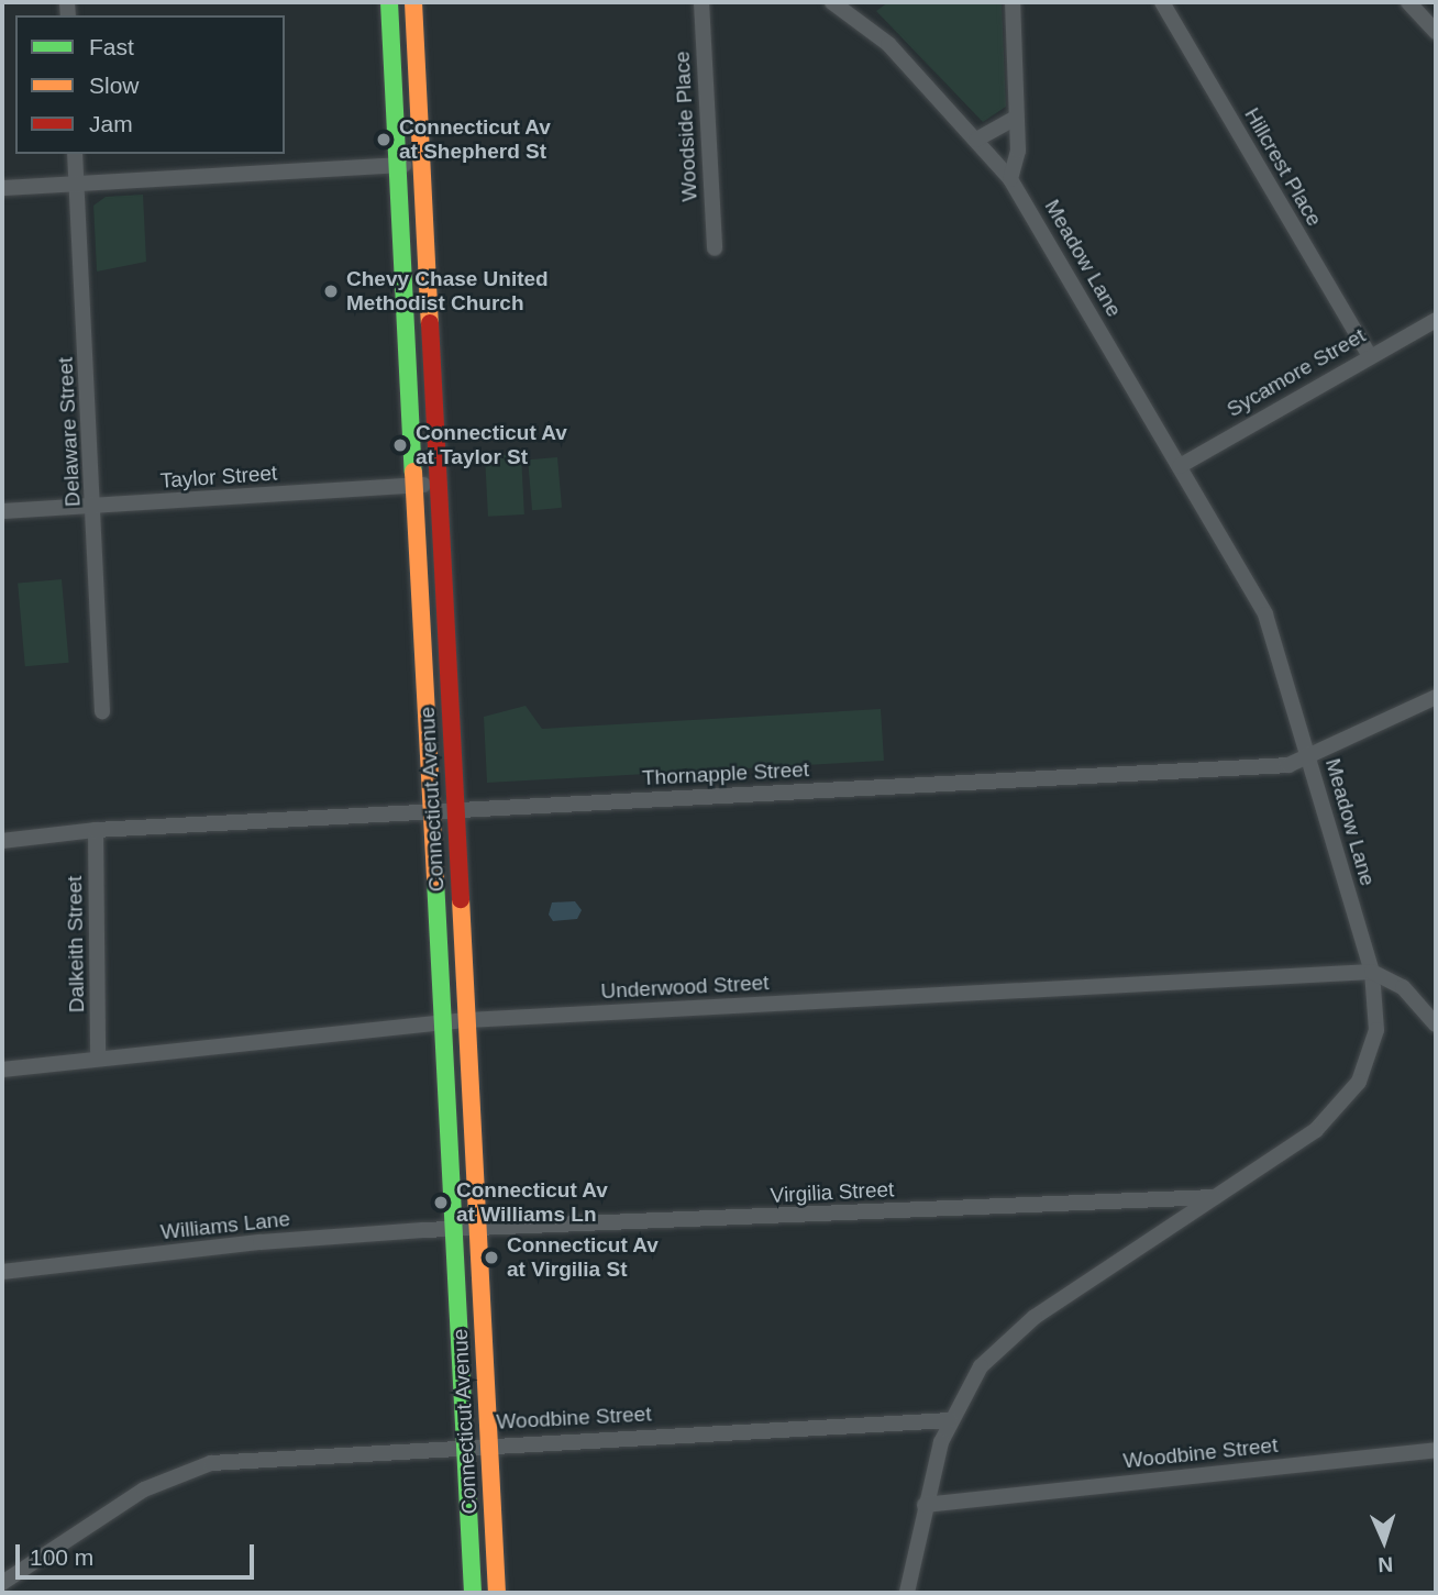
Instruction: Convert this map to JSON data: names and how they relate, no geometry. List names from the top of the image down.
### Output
{
  "streets": {
    "main road": ["Connecticut Avenue"],
    "street": [
      "Woodside Place",
      "Hillcrest Place",
      "Meadow Lane",
      "Sycamore Street",
      "Delaware Street",
      "Taylor Street",
      "Thornapple Street",
      "Dalkeith Street",
      "Underwood Street",
      "Virgilia Street",
      "Williams Lane",
      "Woodbine Street"
    ]
  },
  "crossings": [
    ["Hillcrest Place", "Sycamore Street"],
    ["Meadow Lane", "Sycamore Street"],
    ["Meadow Lane", "Thornapple Street"],
    ["Meadow Lane", "Underwood Street"],
    ["Meadow Lane", "Virgilia Street"],
    ["Meadow Lane", "Woodbine Street"],
    ["Delaware Street", "Taylor Street"],
    ["Taylor Street", "Connecticut Avenue"],
    ["Thornapple Street", "Connecticut Avenue"],
    ["Thornapple Street", "Dalkeith Street"],
    ["Connecticut Avenue", "Underwood Street"],
    ["Connecticut Avenue", "Virgilia Street"],
    ["Connecticut Avenue", "Williams Lane"],
    ["Connecticut Avenue", "Woodbine Street"],
    ["Dalkeith Street", "Underwood Street"],
    ["Virgilia Street", "Williams Lane"]
  ],
  "places": [
    "Connecticut Av at Shepherd St",
    "Chevy Chase United Methodist Church",
    "Connecticut Av at Taylor St",
    "Connecticut Av at Williams Ln",
    "Connecticut Av at Virgilia St"
  ],
  "legend": ["Fast", "Slow", "Jam"],
  "scale_bar": "100 m",
  "north": "bottom"
}
